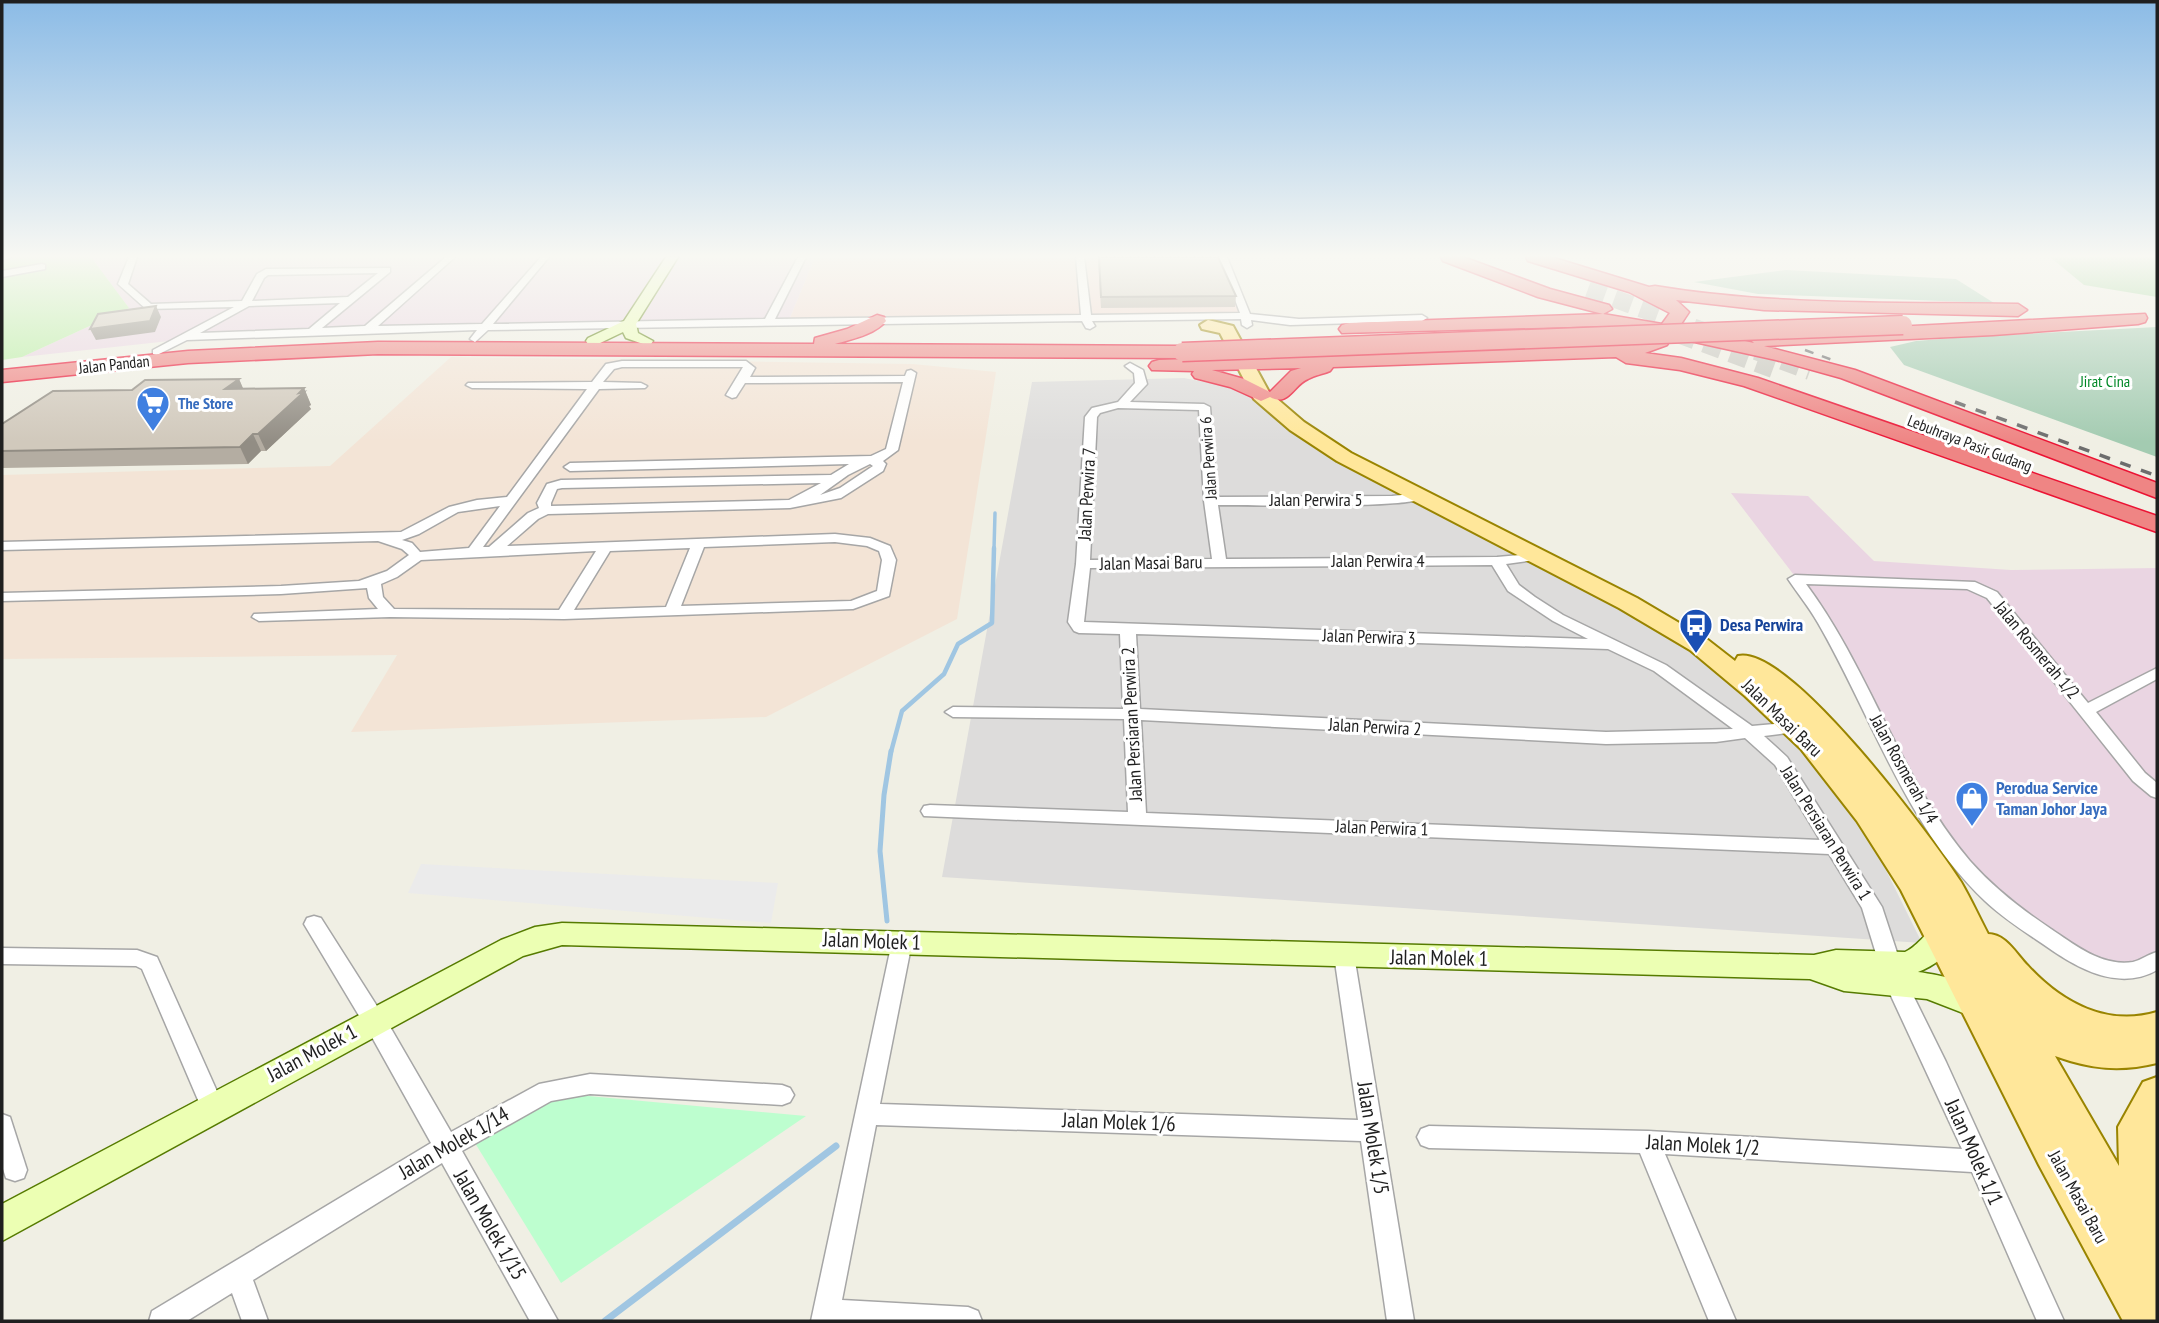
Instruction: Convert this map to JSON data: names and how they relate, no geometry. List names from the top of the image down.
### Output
{
  "streets": {
    "highway": ["Jalan Pandan", "Lebuhraya Pasir Gudang"],
    "main road": ["Jalan Masai Baru"],
    "street": [
      "Jalan Perwira 6",
      "Jalan Perwira 7",
      "Jalan Perwira 5",
      "Jalan Perwira 4",
      "Jalan Perwira 3",
      "Jalan Rosmerah 1/2",
      "Jalan Persiaran Perwira 2",
      "Jalan Perwira 2",
      "Jalan Rosmerah 1/4",
      "Jalan Perwira 1",
      "Jalan Persiaran Perwira 1",
      "Jalan Molek 1",
      "Jalan Molek 1/6",
      "Jalan Molek 1/5",
      "Jalan Molek 1/14",
      "Jalan Molek 1/2",
      "Jalan Molek 1/1",
      "Jalan Molek 1/15"
    ]
  },
  "crossings": [
    ["Jalan Perwira 6", "Jalan Perwira 7"],
    ["Jalan Perwira 6", "Jalan Perwira 5"],
    ["Jalan Perwira 6", "Jalan Perwira 4"],
    ["Jalan Perwira 6", "Jalan Masai Baru"],
    ["Jalan Perwira 7", "Jalan Masai Baru"],
    ["Jalan Perwira 7", "Jalan Perwira 3"],
    ["Jalan Perwira 7", "Jalan Persiaran Perwira 2"],
    ["Jalan Perwira 5", "Jalan Masai Baru"],
    ["Jalan Perwira 4", "Jalan Masai Baru"],
    ["Jalan Perwira 4", "Jalan Persiaran Perwira 1"],
    ["Jalan Masai Baru", "Jalan Perwira 2"],
    ["Jalan Masai Baru", "Jalan Molek 1"],
    ["Jalan Perwira 3", "Jalan Persiaran Perwira 2"],
    ["Jalan Perwira 3", "Jalan Persiaran Perwira 1"],
    ["Jalan Rosmerah 1/2", "Jalan Rosmerah 1/4"],
    ["Jalan Persiaran Perwira 2", "Jalan Perwira 2"],
    ["Jalan Persiaran Perwira 2", "Jalan Perwira 1"],
    ["Jalan Perwira 2", "Jalan Persiaran Perwira 1"],
    ["Jalan Perwira 1", "Jalan Persiaran Perwira 1"],
    ["Jalan Persiaran Perwira 1", "Jalan Molek 1"],
    ["Jalan Persiaran Perwira 1", "Jalan Molek 1/1"],
    ["Jalan Molek 1", "Jalan Molek 1/5"],
    ["Jalan Molek 1", "Jalan Molek 1/1"],
    ["Jalan Molek 1", "Jalan Molek 1/15"],
    ["Jalan Molek 1/6", "Jalan Molek 1/5"],
    ["Jalan Molek 1/14", "Jalan Molek 1/15"],
    ["Jalan Molek 1/2", "Jalan Molek 1/1"]
  ],
  "parks": ["Jirat Cina"],
  "places": {
    "supermarket": ["The Store"],
    "bus stop": ["Desa Perwira"],
    "shop": ["Perodua Service Taman Johor Jaya"]
  }
}
